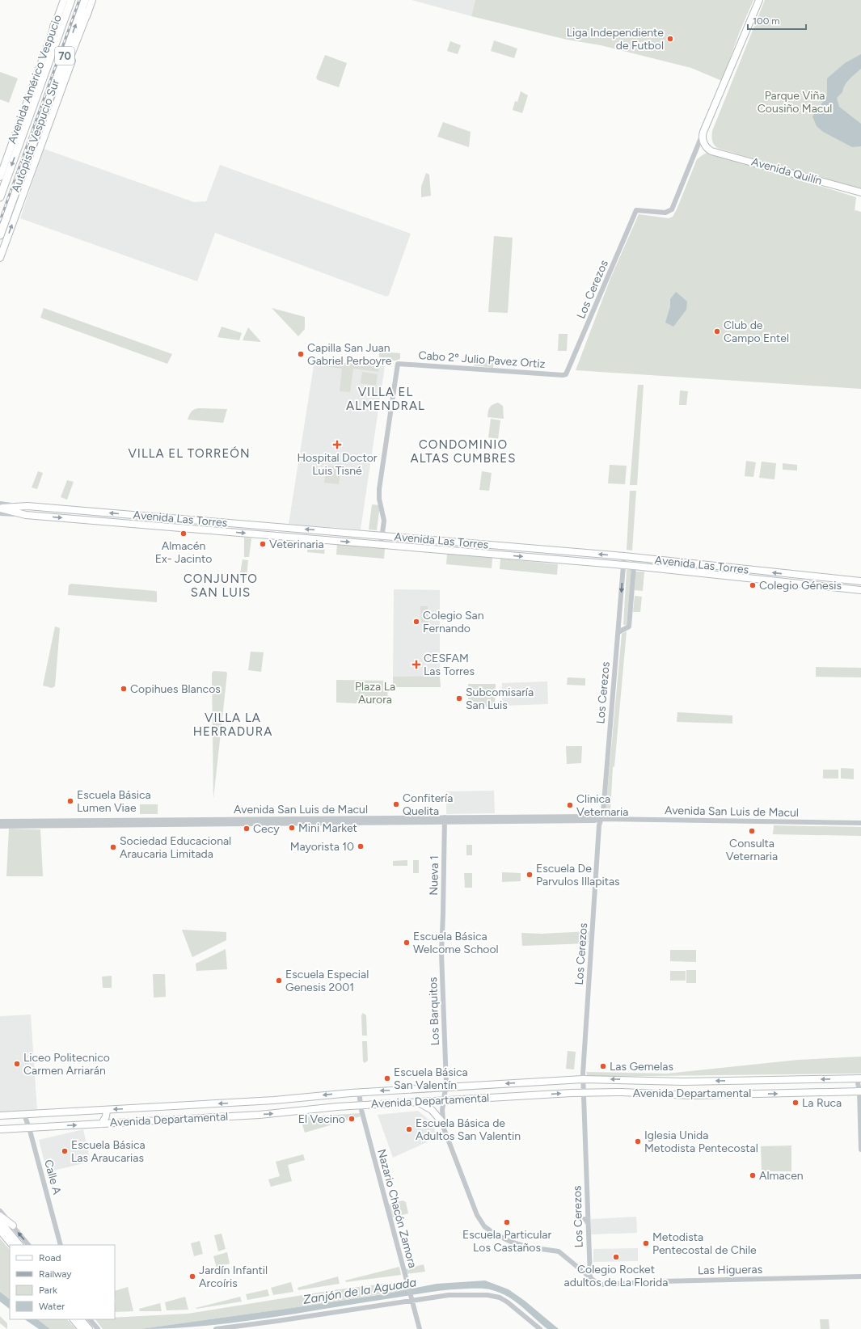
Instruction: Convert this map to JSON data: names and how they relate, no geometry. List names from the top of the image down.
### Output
{
  "streets": {
    "highway": ["70", "Autopista Vespucio Sur"],
    "main road": [
      "Avenida Américo Vespucio",
      "Avenida Quilín",
      "Avenida Las Torres",
      "Avenida Departamental"
    ],
    "street": [
      "Los Cerezos",
      "Cabo 2º Julio Pavez Ortiz",
      "Avenida San Luis de Macul",
      "Nueva 1",
      "Los Barquitos",
      "Calle A",
      "Nazario Chacón Zamora",
      "Las Higueras"
    ]
  },
  "crossings": [
    ["Los Cerezos", "Cabo 2º Julio Pavez Ortiz"],
    ["Los Cerezos", "Avenida Las Torres"],
    ["Los Cerezos", "Avenida San Luis de Macul"],
    ["Los Cerezos", "Avenida Departamental"],
    ["Los Cerezos", "Las Higueras"],
    ["Cabo 2º Julio Pavez Ortiz", "Avenida Las Torres"],
    ["Avenida San Luis de Macul", "Nueva 1"],
    ["Nueva 1", "Los Barquitos"],
    ["Los Barquitos", "Avenida Departamental"],
    ["Avenida Departamental", "Calle A"],
    ["Avenida Departamental", "Nazario Chacón Zamora"]
  ],
  "districts": [
    "VILLA EL ALMENDRAL",
    "CONDOMINIO ALTAS CUMBRES",
    "VILLA EL TORREÓN",
    "CONJUNTO SAN LUIS",
    "VILLA LA HERRADURA"
  ],
  "water": ["Zanjón de la Aguada"],
  "parks": ["Parque Viña Cousiño Macul", "Plaza La Aurora"],
  "places": {
    "other": [
      "Liga Independiente de Futbol",
      "Club de Campo Entel",
      "Capilla San Juan Gabriel Perboyre",
      "Almacén Ex- Jacinto",
      "Veterinaria",
      "Colegio Génesis",
      "Colegio San Fernando",
      "Copihues Blancos",
      "Subcomisaría San Luis",
      "Escuela Básica Lumen Viae",
      "Confitería Quelita",
      "Clinica Veternaria",
      "Mini Market",
      "Cecy",
      "Consulta Veternaria",
      "Mayorista 10",
      "Sociedad Educacional Araucaria Limitada",
      "Escuela De Parvulos Illapitas",
      "Escuela Básica Welcome School",
      "Escuela Especial Genesis 2001",
      "Liceo Politecnico Carmen Arriarán",
      "Las Gemelas",
      "Escuela Básica San Valentín",
      "La Ruca",
      "El Vecino",
      "Escuela Básica de Adultos San Valentin",
      "Iglesia Unida Metodista Pentecostal",
      "Escuela Básica Las Araucarias",
      "Almacen",
      "Escuela Particular Los Castaños",
      "Metodista Pentecostal de Chile",
      "Colegio Rocket adultos de La Florida",
      "Jardín Infantil Arcoíris"
    ],
    "health": ["Hospital Doctor Luis Tisné", "CESFAM Las Torres"]
  },
  "legend": [
    "Road",
    "Railway",
    "Park",
    "Water"
  ],
  "scale_bar": "100 m"
}
